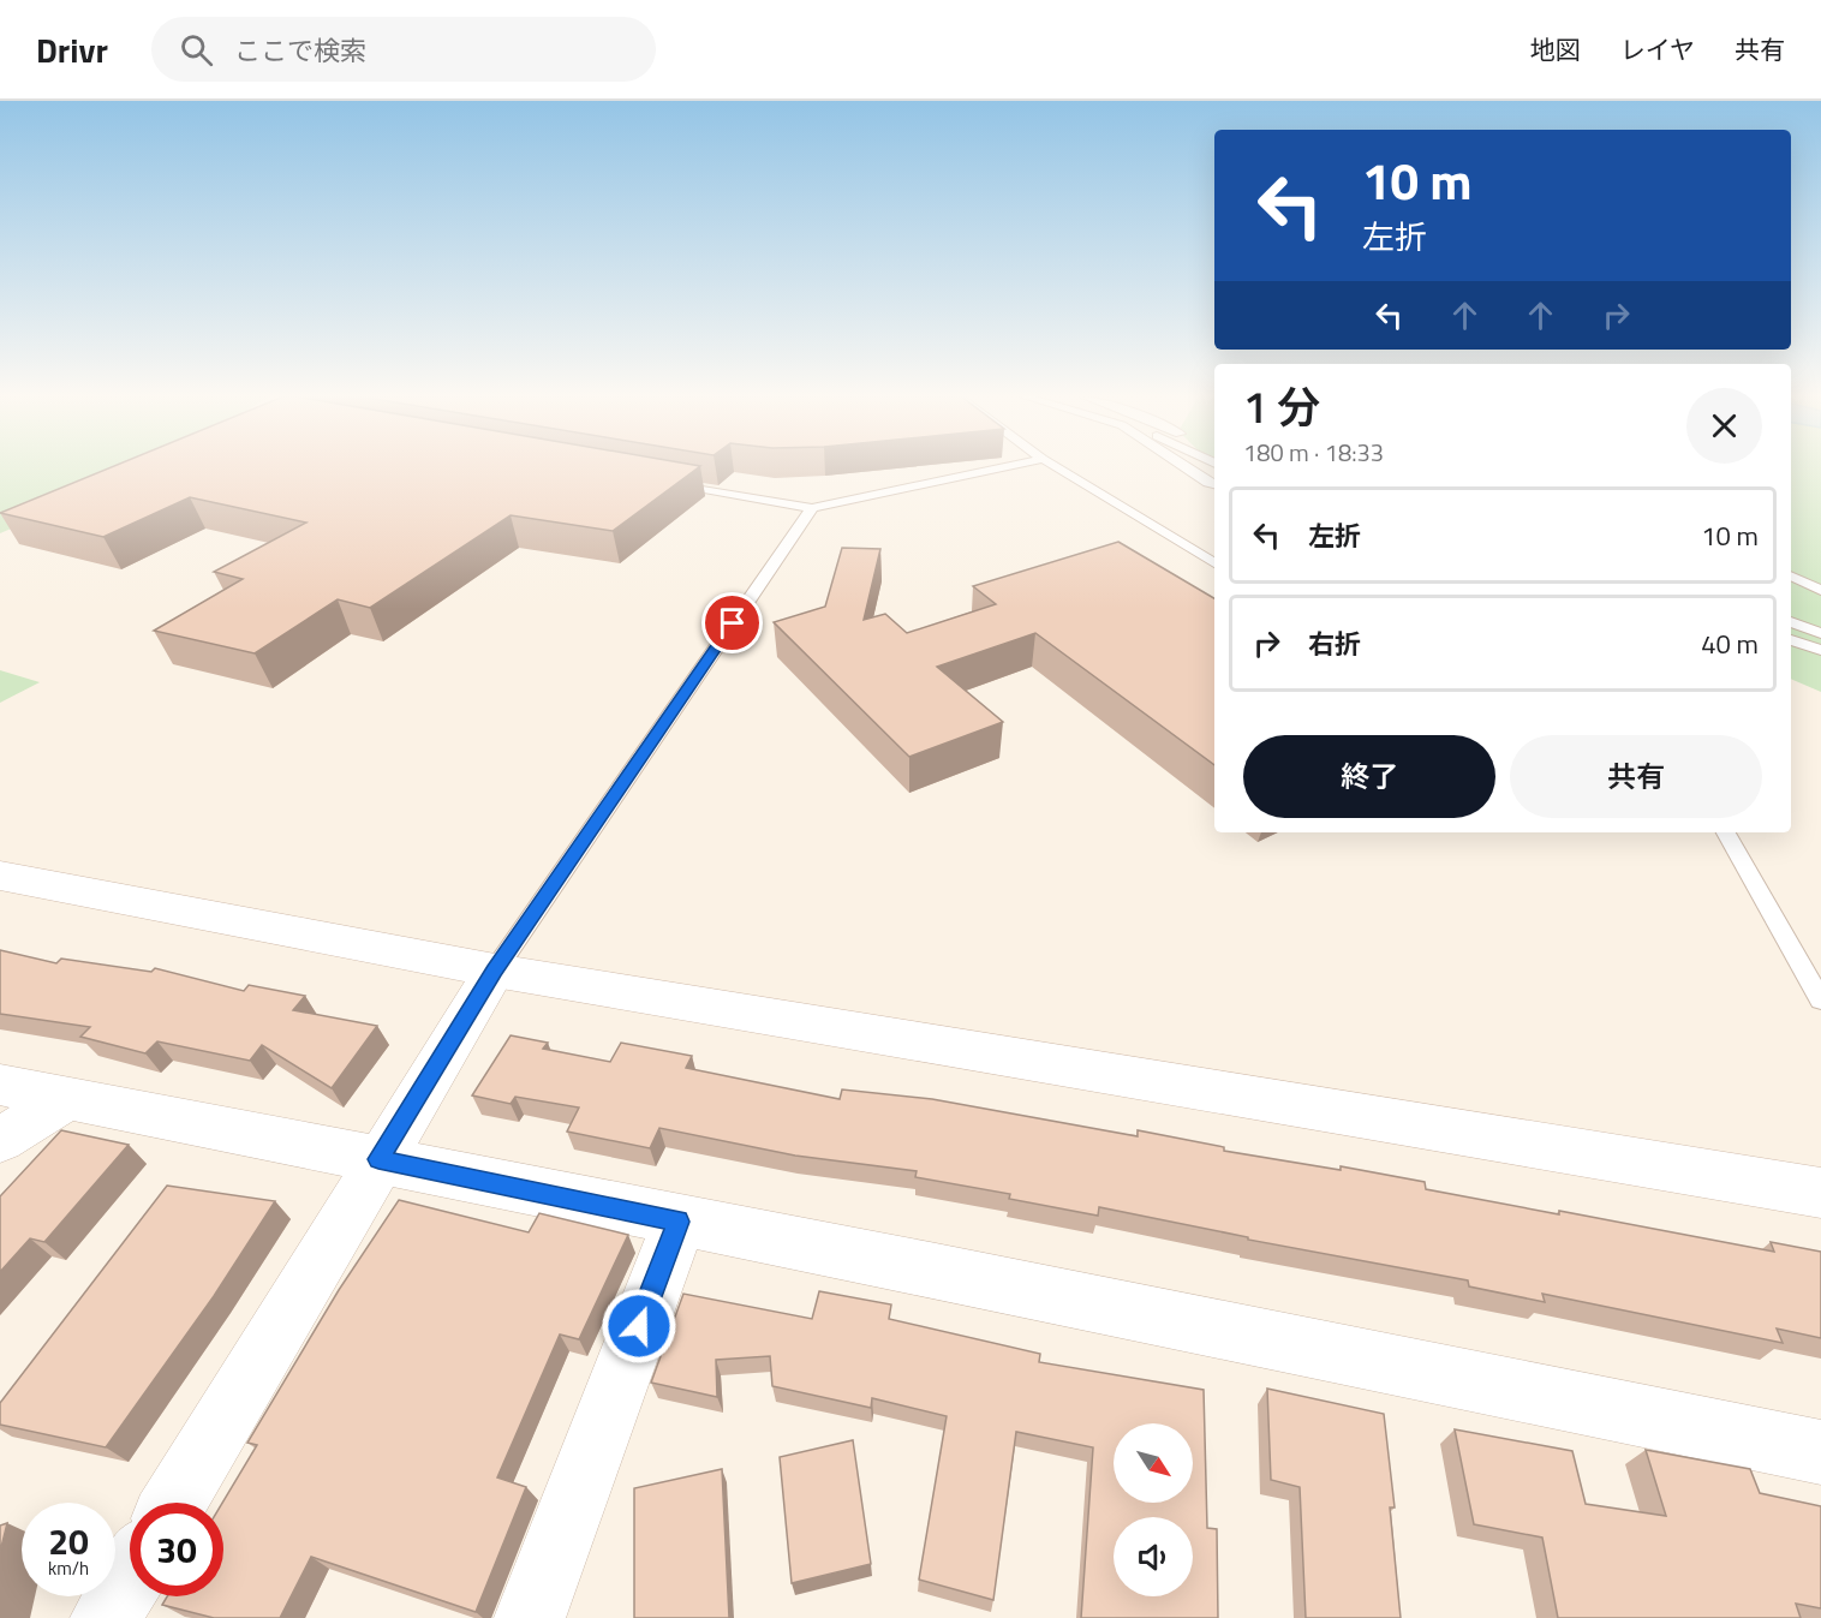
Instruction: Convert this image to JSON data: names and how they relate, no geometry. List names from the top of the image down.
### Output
{
  "north": "bottom right",
  "page": {
    "header": "Drivr",
    "search": "ここで検索",
    "nav": ["地図", "レイヤ", "共有"],
    "turn": ["10 m", "左折"],
    "heading": ["1 分", "180 m · 18:33"],
    "list": [
      {
        "name": "左折",
        "value": "10 m"
      },
      {
        "name": "右折",
        "value": "40 m"
      }
    ],
    "buttons": ["終了", "共有"],
    "speed": "20 km/h",
    "limit": "30"
  }
}
